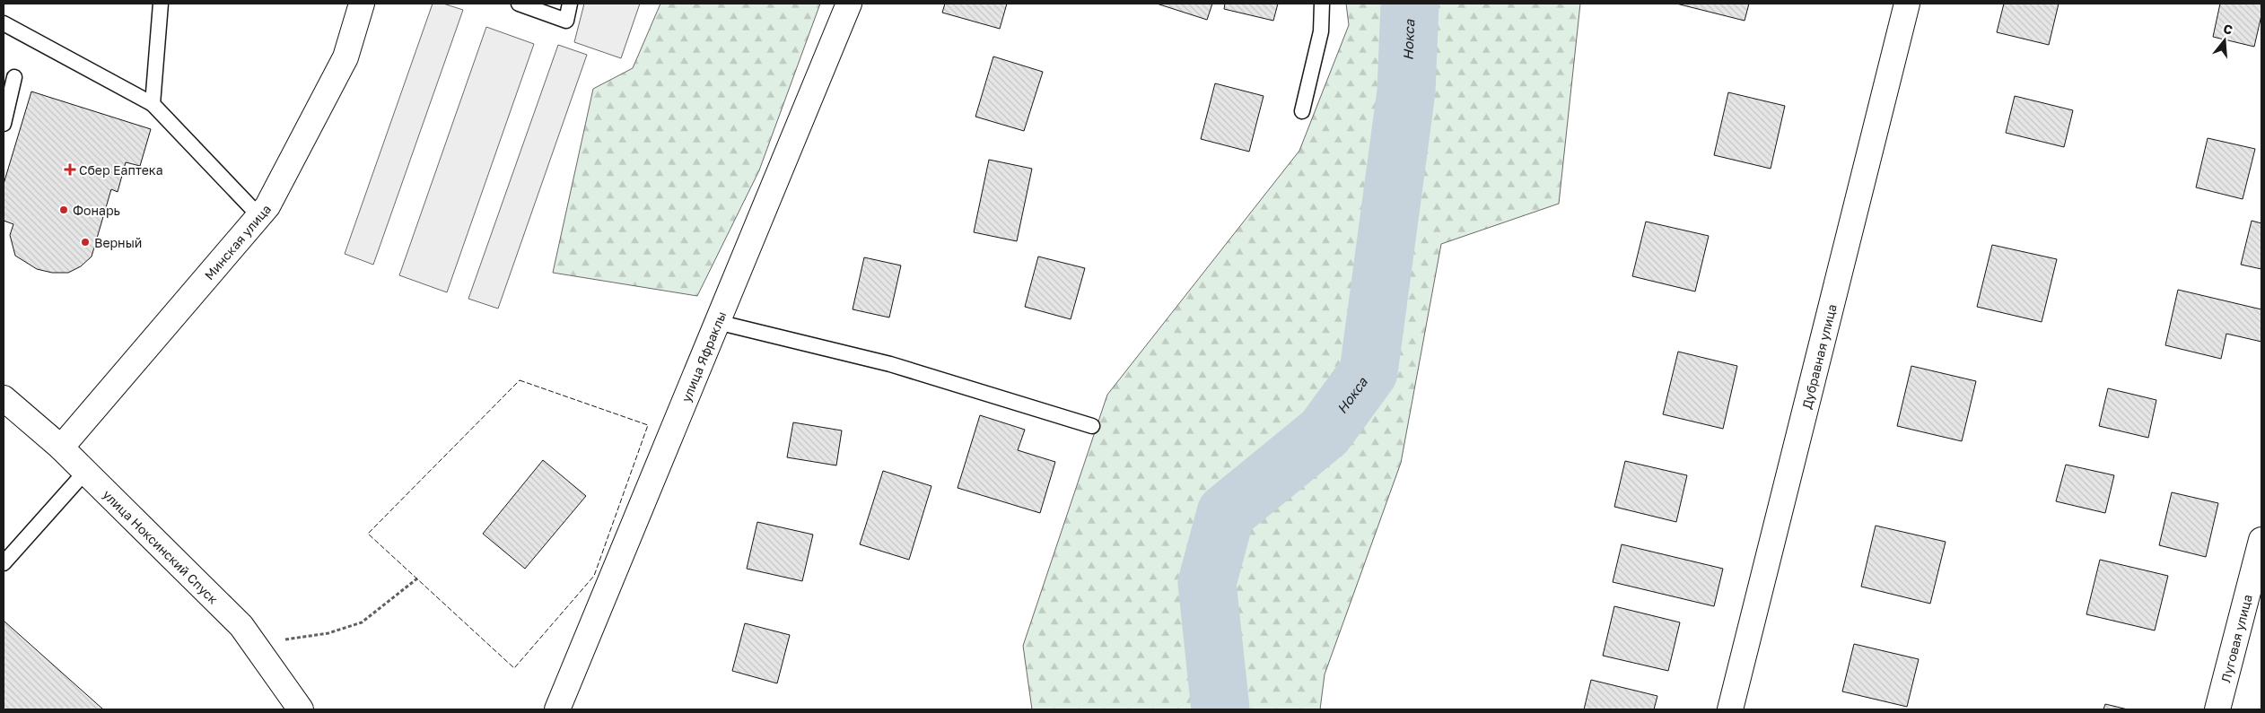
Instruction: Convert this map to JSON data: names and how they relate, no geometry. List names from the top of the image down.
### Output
{
  "streets": {
    "street": [
      "Минская улица",
      "улица Яфраклы",
      "Дубравная улица",
      "улица Ноксинский Спуск",
      "Луговая улица"
    ]
  },
  "crossings": [
    ["Минская улица", "улица Ноксинский Спуск"]
  ],
  "water": ["Нокса"],
  "places": {
    "health": ["Сбер Еаптека"],
    "other": ["Фонарь", "Верный"]
  },
  "north": "top"
}
